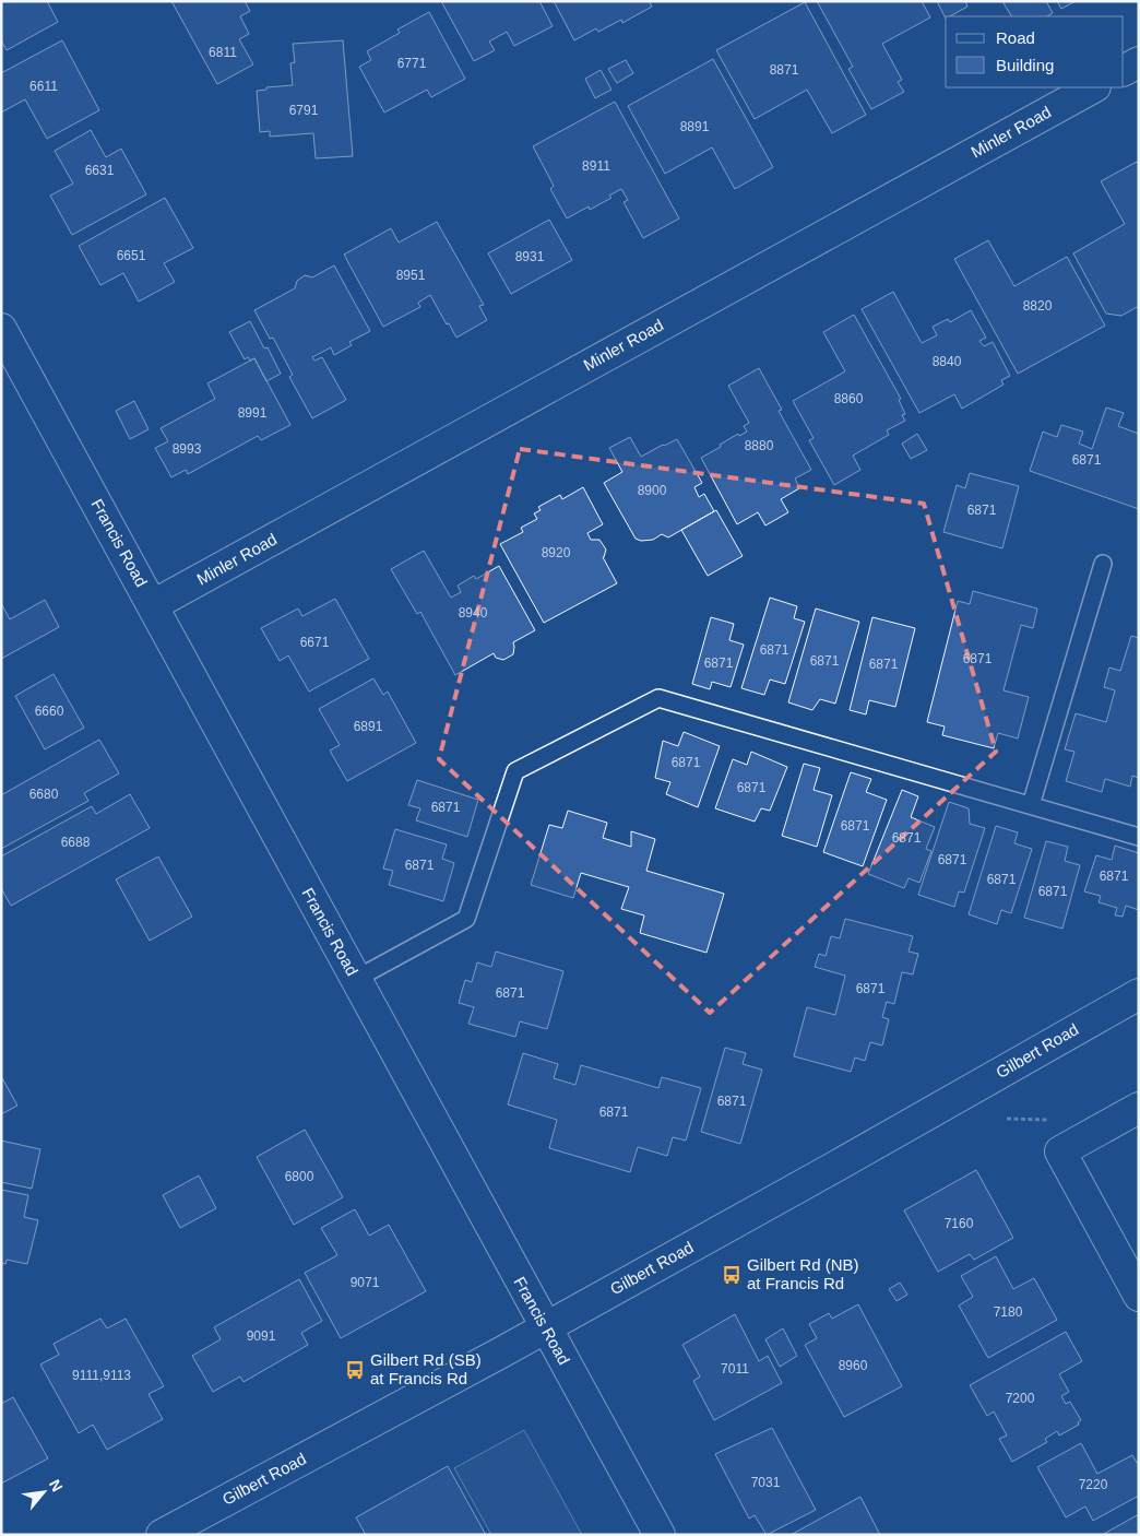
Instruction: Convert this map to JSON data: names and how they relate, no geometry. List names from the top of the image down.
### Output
{
  "streets": {
    "street": ["Minler Road", "Francis Road", "Gilbert Road"]
  },
  "crossings": [
    ["Minler Road", "Francis Road"],
    ["Francis Road", "Gilbert Road"]
  ],
  "places": {
    "bus stop": ["Gilbert Rd (NB) at Francis Rd", "Gilbert Rd (SB) at Francis Rd"]
  },
  "house_numbers": [
    "6811",
    "6771",
    "8871",
    "6611",
    "6791",
    "8891",
    "8911",
    "6631",
    "6651",
    "8931",
    "8951",
    "8820",
    "8840",
    "8860",
    "8991",
    "8880",
    "8993",
    "6871",
    "8900",
    "6871",
    "8920",
    "8940",
    "6671",
    "6871",
    "6871",
    "6871",
    "6871",
    "6871",
    "6660",
    "6891",
    "6871",
    "6871",
    "6680",
    "6871",
    "6871",
    "6871",
    "6688",
    "6871",
    "6871",
    "6871",
    "6871",
    "6871",
    "6871",
    "6871",
    "6871",
    "6871",
    "6800",
    "7160",
    "9071",
    "7180",
    "9091",
    "8960",
    "7011",
    "9111,9113",
    "7200",
    "7031",
    "7220"
  ],
  "legend": ["Road", "Building"],
  "north": "top right"
}
